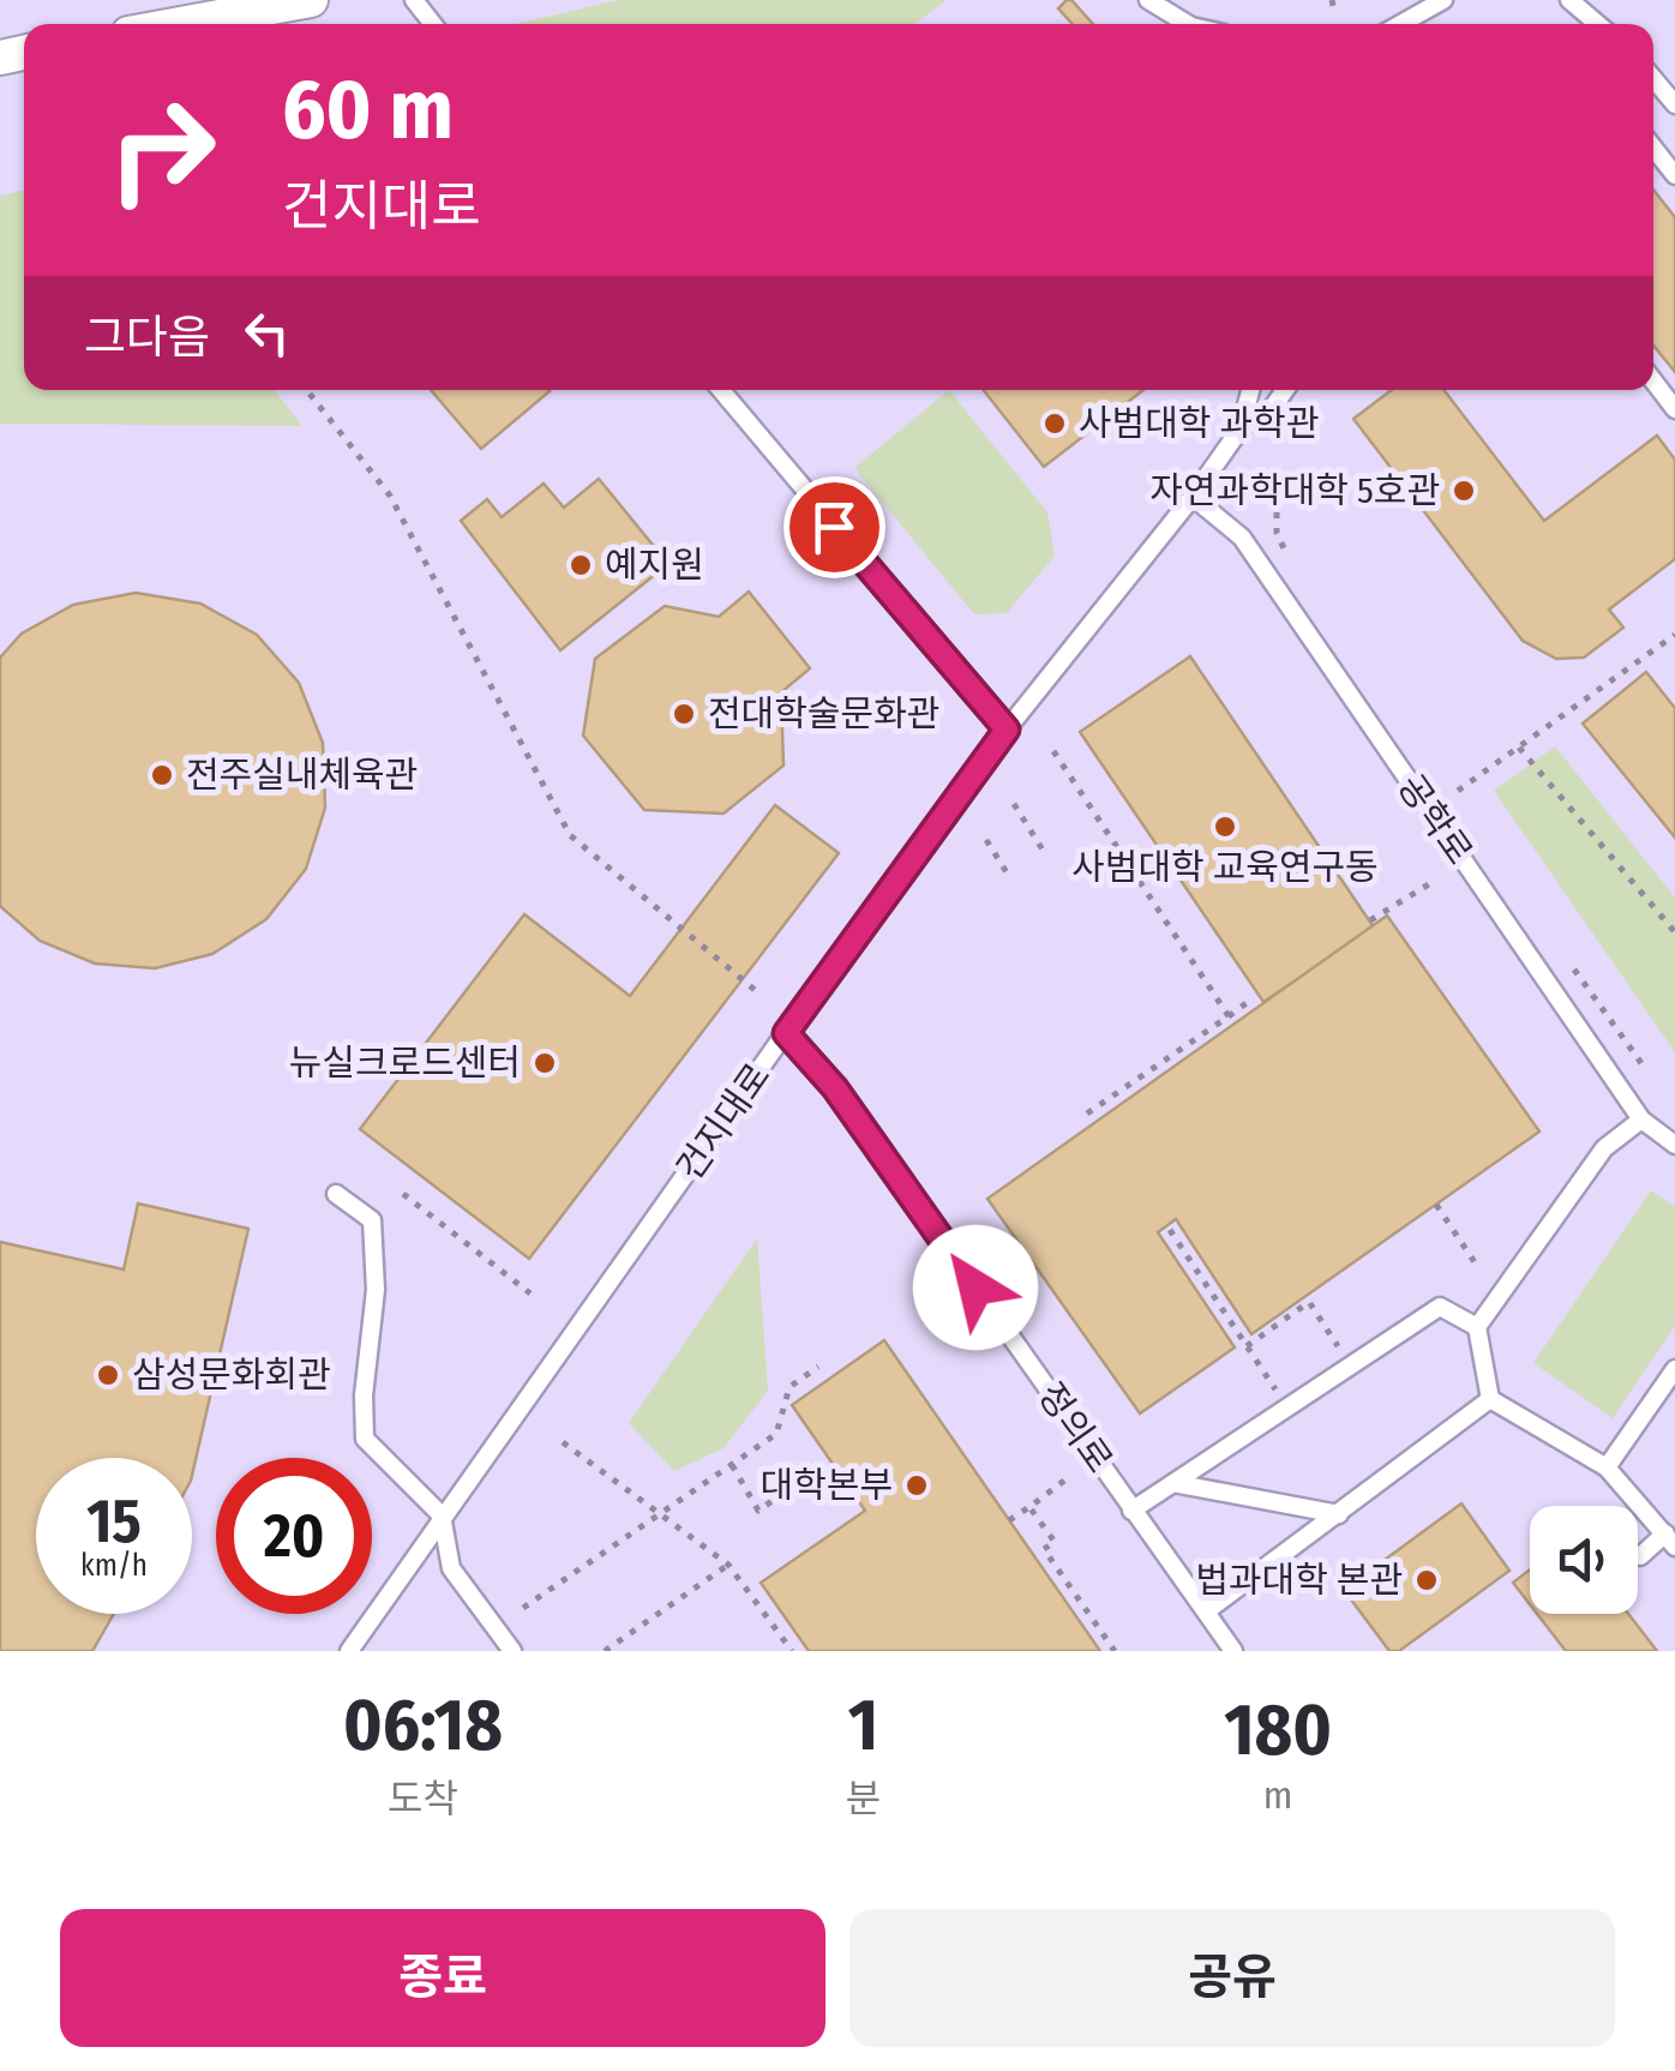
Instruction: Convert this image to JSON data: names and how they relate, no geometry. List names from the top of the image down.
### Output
{
  "streets": {
    "lane": ["공학로", "건지대로", "정의로"]
  },
  "crossings": [
    ["공학로", "건지대로"],
    ["건지대로", "정의로"]
  ],
  "places": [
    "사범대학 과학관",
    "자연과학대학 5호관",
    "예지원",
    "전대학술문화관",
    "전주실내체육관",
    "사범대학 교육연구동",
    "뉴실크로드센터",
    "삼성문화회관",
    "대학본부",
    "법과대학 본관"
  ],
  "page": {
    "turn": ["60 m", "건지대로"],
    "then": "그다음",
    "speed": "15 km/h",
    "limit": "20",
    "eta": [
      "06:18",
      "도착",
      "1",
      "분",
      "180",
      "m"
    ],
    "buttons": ["종료", "공유"]
  }
}
